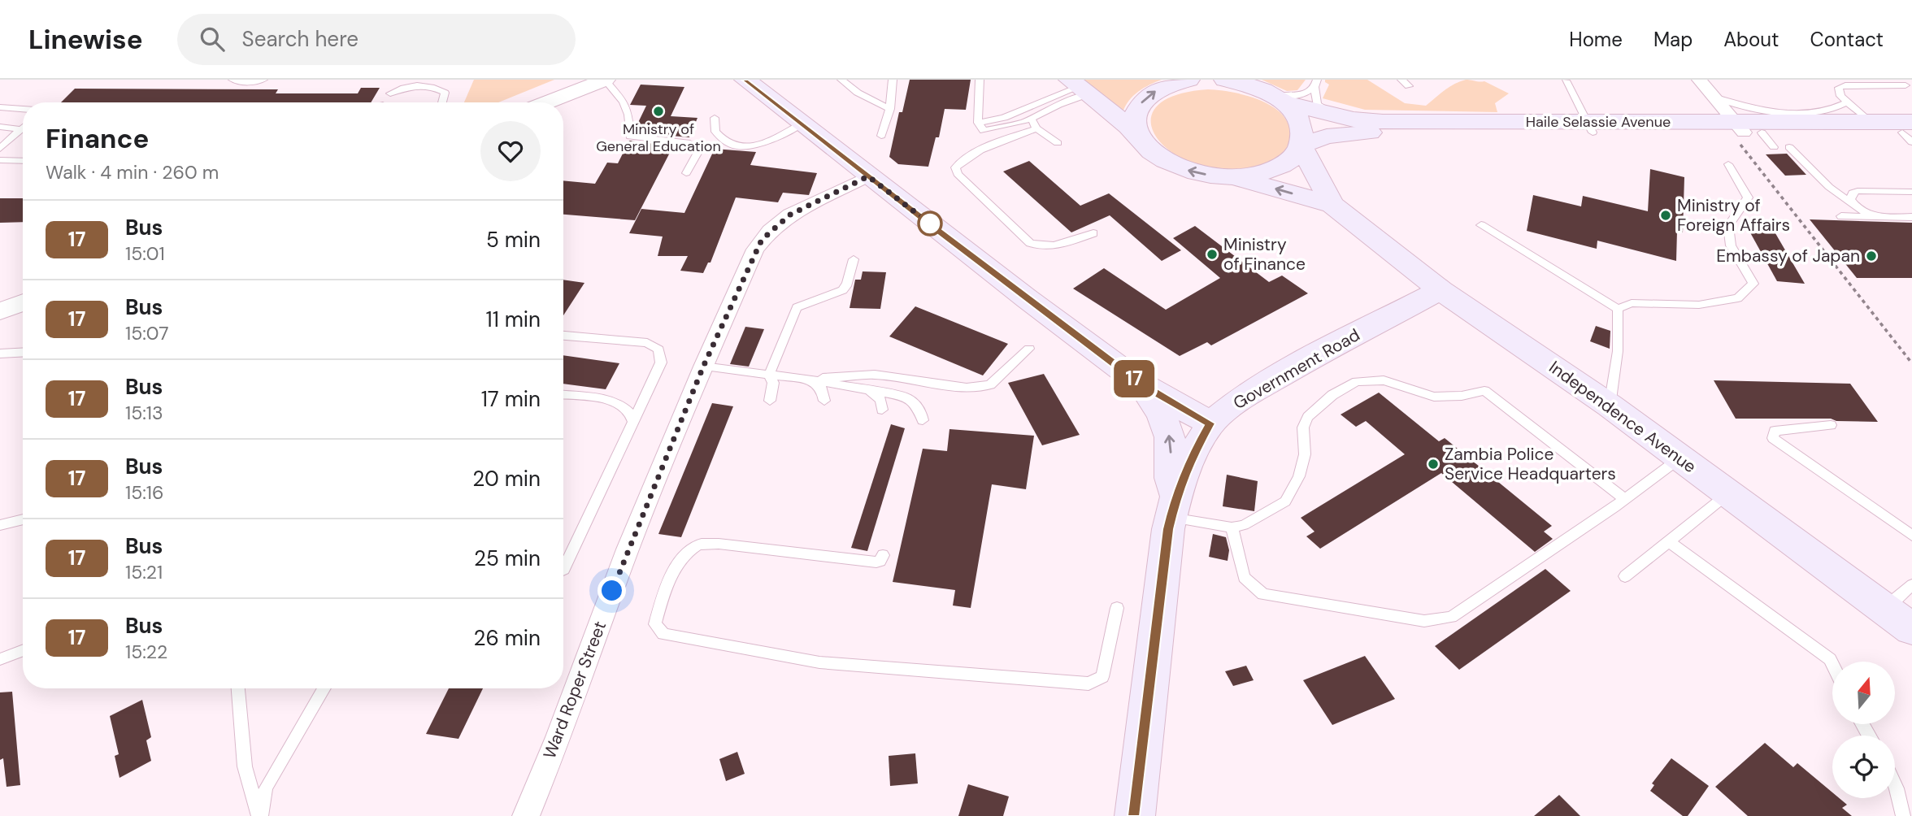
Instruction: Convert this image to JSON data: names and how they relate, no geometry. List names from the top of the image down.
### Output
{
  "streets": {
    "main road": ["Haile Selassie Avenue", "Government Road", "Independence Avenue"],
    "street": ["Ward Roper Street"]
  },
  "crossings": [
    ["Haile Selassie Avenue", "Independence Avenue"],
    ["Government Road", "Independence Avenue"]
  ],
  "places": [
    "Ministry of General Education",
    "Ministry of Foreign Affairs",
    "Ministry of Finance",
    "Embassy of Japan",
    "Zambia Police Service Headquarters"
  ],
  "lines": ["bus line 17"],
  "north": "top",
  "page": {
    "header": "Linewise",
    "search": "Search here",
    "nav": [
      "Home",
      "Map",
      "About",
      "Contact"
    ],
    "on_map": "17",
    "heading": ["Finance", "Walk · 4 min · 260 m"],
    "list": [
      {
        "mark": "17",
        "name": "Bus",
        "note": "15:01",
        "value": "5 min"
      },
      {
        "mark": "17",
        "name": "Bus",
        "note": "15:07",
        "value": "11 min"
      },
      {
        "mark": "17",
        "name": "Bus",
        "note": "15:13",
        "value": "17 min"
      },
      {
        "mark": "17",
        "name": "Bus",
        "note": "15:16",
        "value": "20 min"
      },
      {
        "mark": "17",
        "name": "Bus",
        "note": "15:21",
        "value": "25 min"
      },
      {
        "mark": "17",
        "name": "Bus",
        "note": "15:22",
        "value": "26 min"
      }
    ]
  }
}
